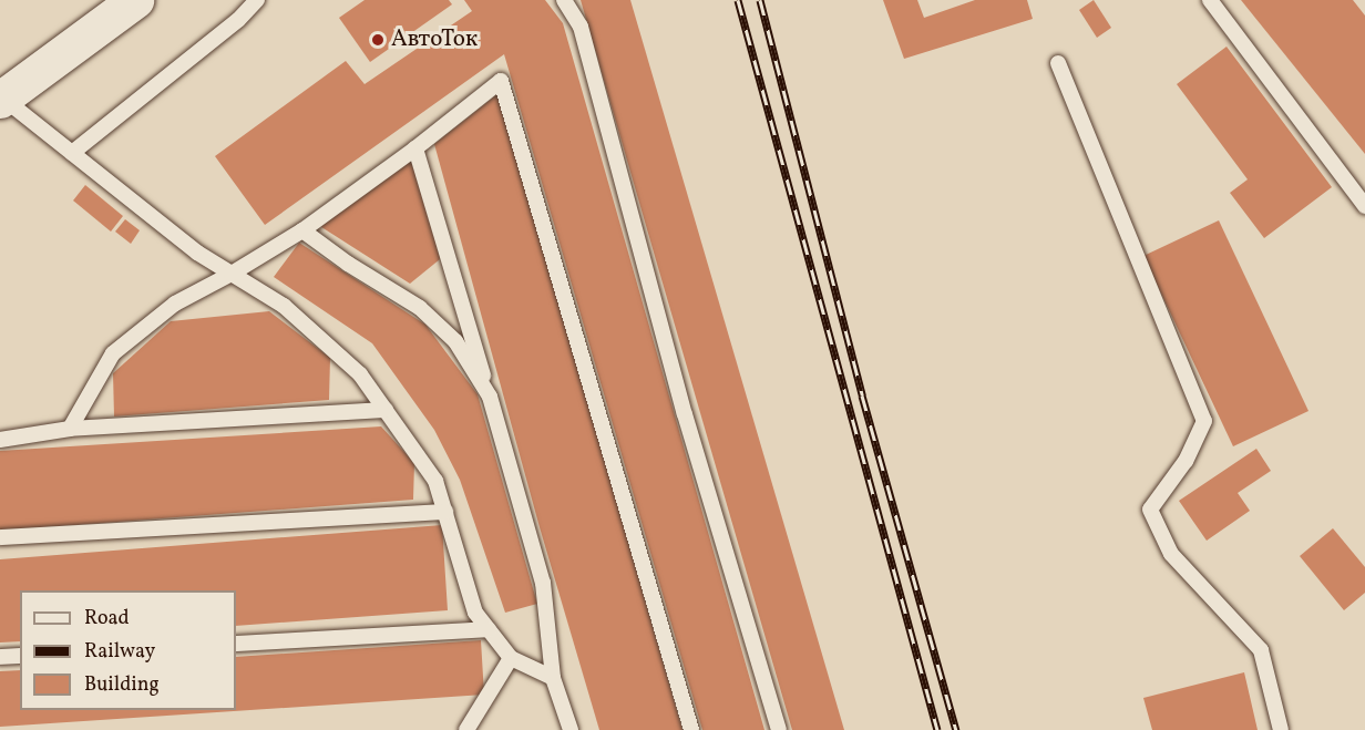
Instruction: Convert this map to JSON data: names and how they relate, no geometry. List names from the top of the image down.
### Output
{
  "places": ["АвтоТок"],
  "legend": ["Road", "Railway", "Building"]
}
